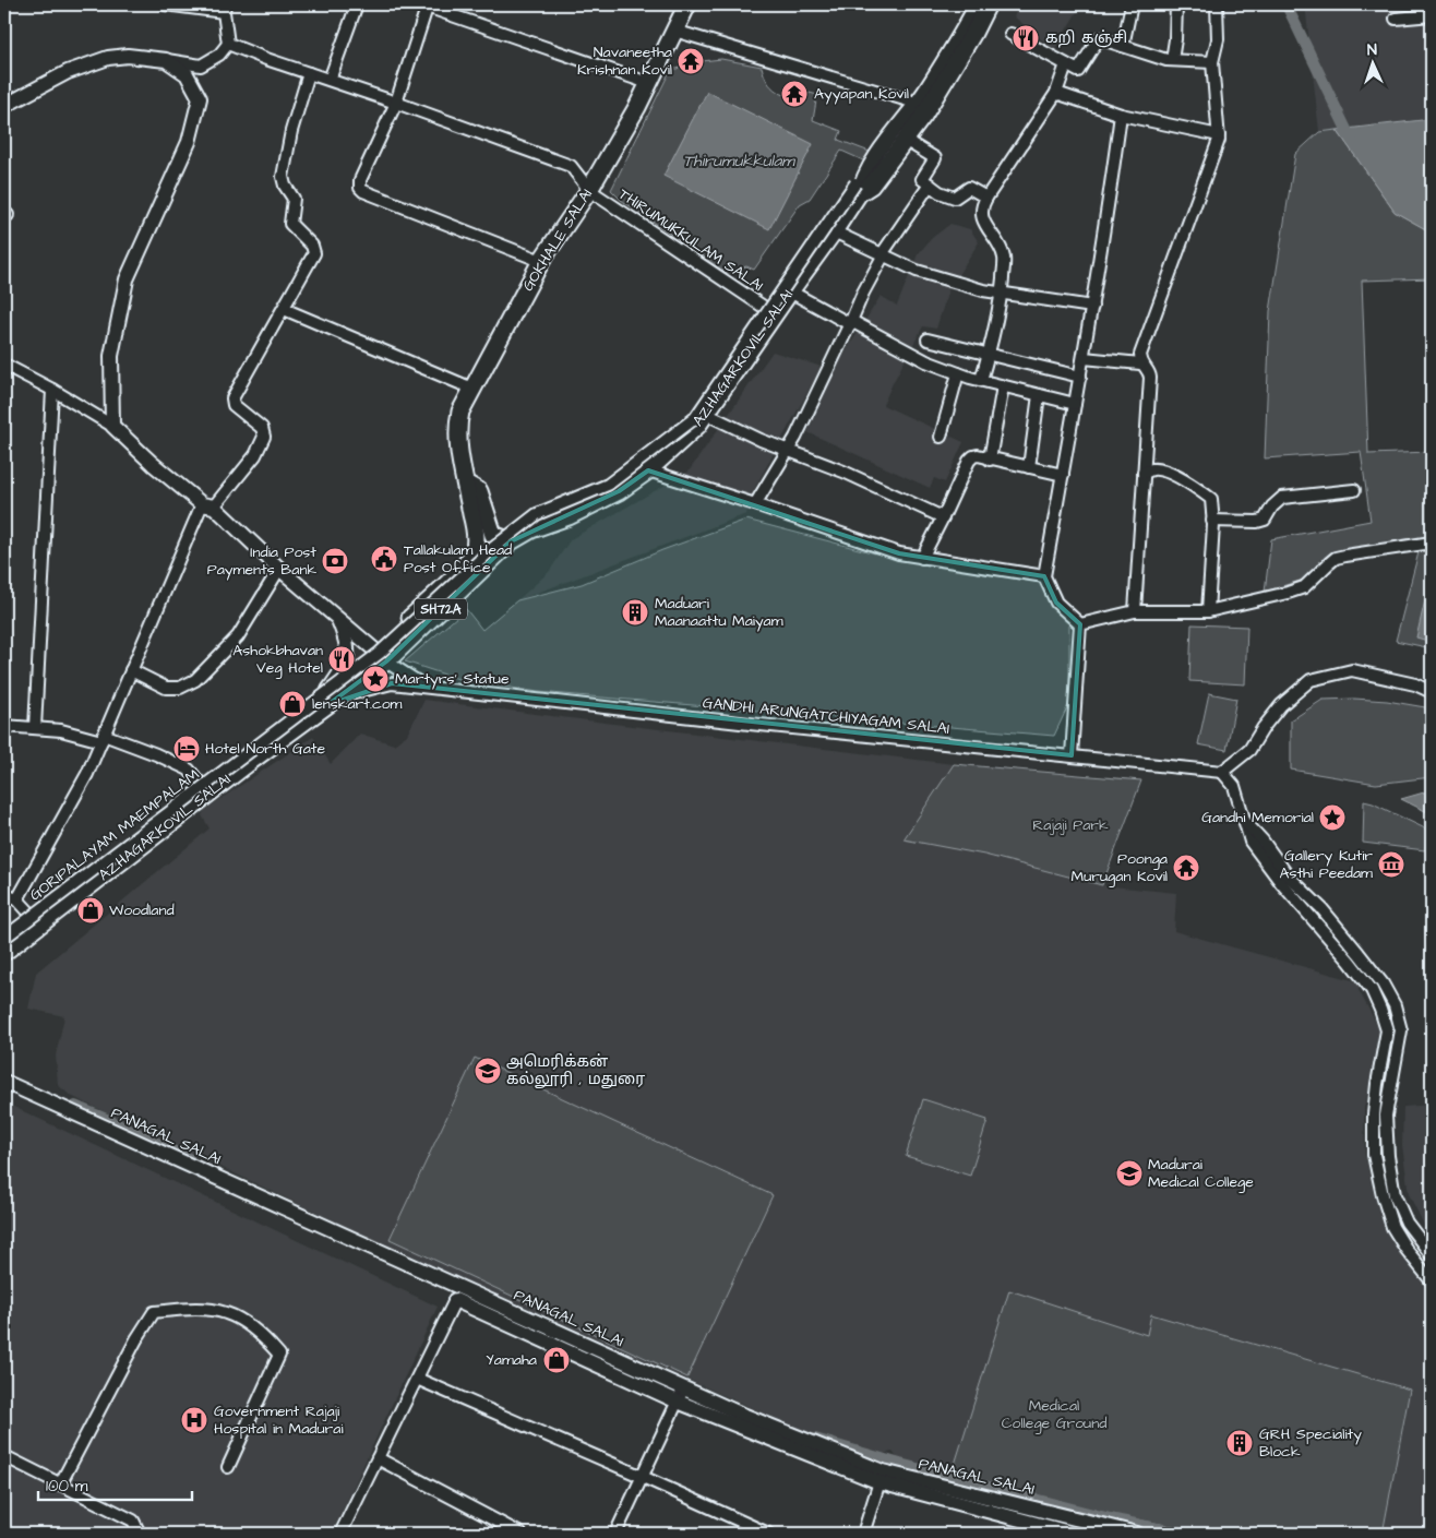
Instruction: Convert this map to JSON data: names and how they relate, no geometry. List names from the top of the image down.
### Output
{
  "streets": {
    "highway": ["GOKHALE SALAI", "AZHAGARKOVIL SALAI", "SH72A"],
    "main road": ["PANAGAL SALAI"],
    "street": ["THIRUMUKKULAM SALAI", "GANDHI ARUNGATCHIYAGAM SALAI", "GORIPALAYAM MAEMPALAM"]
  },
  "crossings": [
    ["GOKHALE SALAI", "THIRUMUKKULAM SALAI"],
    ["GOKHALE SALAI", "AZHAGARKOVIL SALAI"],
    ["THIRUMUKKULAM SALAI", "AZHAGARKOVIL SALAI"],
    ["AZHAGARKOVIL SALAI", "GANDHI ARUNGATCHIYAGAM SALAI"],
    ["AZHAGARKOVIL SALAI", "GORIPALAYAM MAEMPALAM"]
  ],
  "water": ["Thirumukkulam"],
  "parks": ["Rajaji Park", "Medical College Ground"],
  "places": {
    "restaurant": ["கறி கஞ்சி", "Ashokbhavan Veg Hotel"],
    "temple": ["Navaneetha Krishnan Kovil", "Ayyapan Kovil", "Poonga Murugan Kovil"],
    "public building": ["Tallakulam Head Post Office"],
    "bank": ["India Post Payments Bank"],
    "building": ["Maduari Maanaattu Maiyam", "GRH Speciality Block"],
    "place": ["Martyrs' Statue", "Gandhi Memorial"],
    "shop": ["lenskart.com", "Woodland", "Yamaha"],
    "hotel": ["Hotel North Gate"],
    "museum": ["Gallery Kutir Asthi Peedam"],
    "school or university": ["அமெரிக்கன் கல்லூரி , மதுரை", "Madurai Medical College"],
    "hospital": ["Government Rajaji Hospital in Madurai"]
  },
  "scale_bar": "100 m",
  "north": "top"
}
